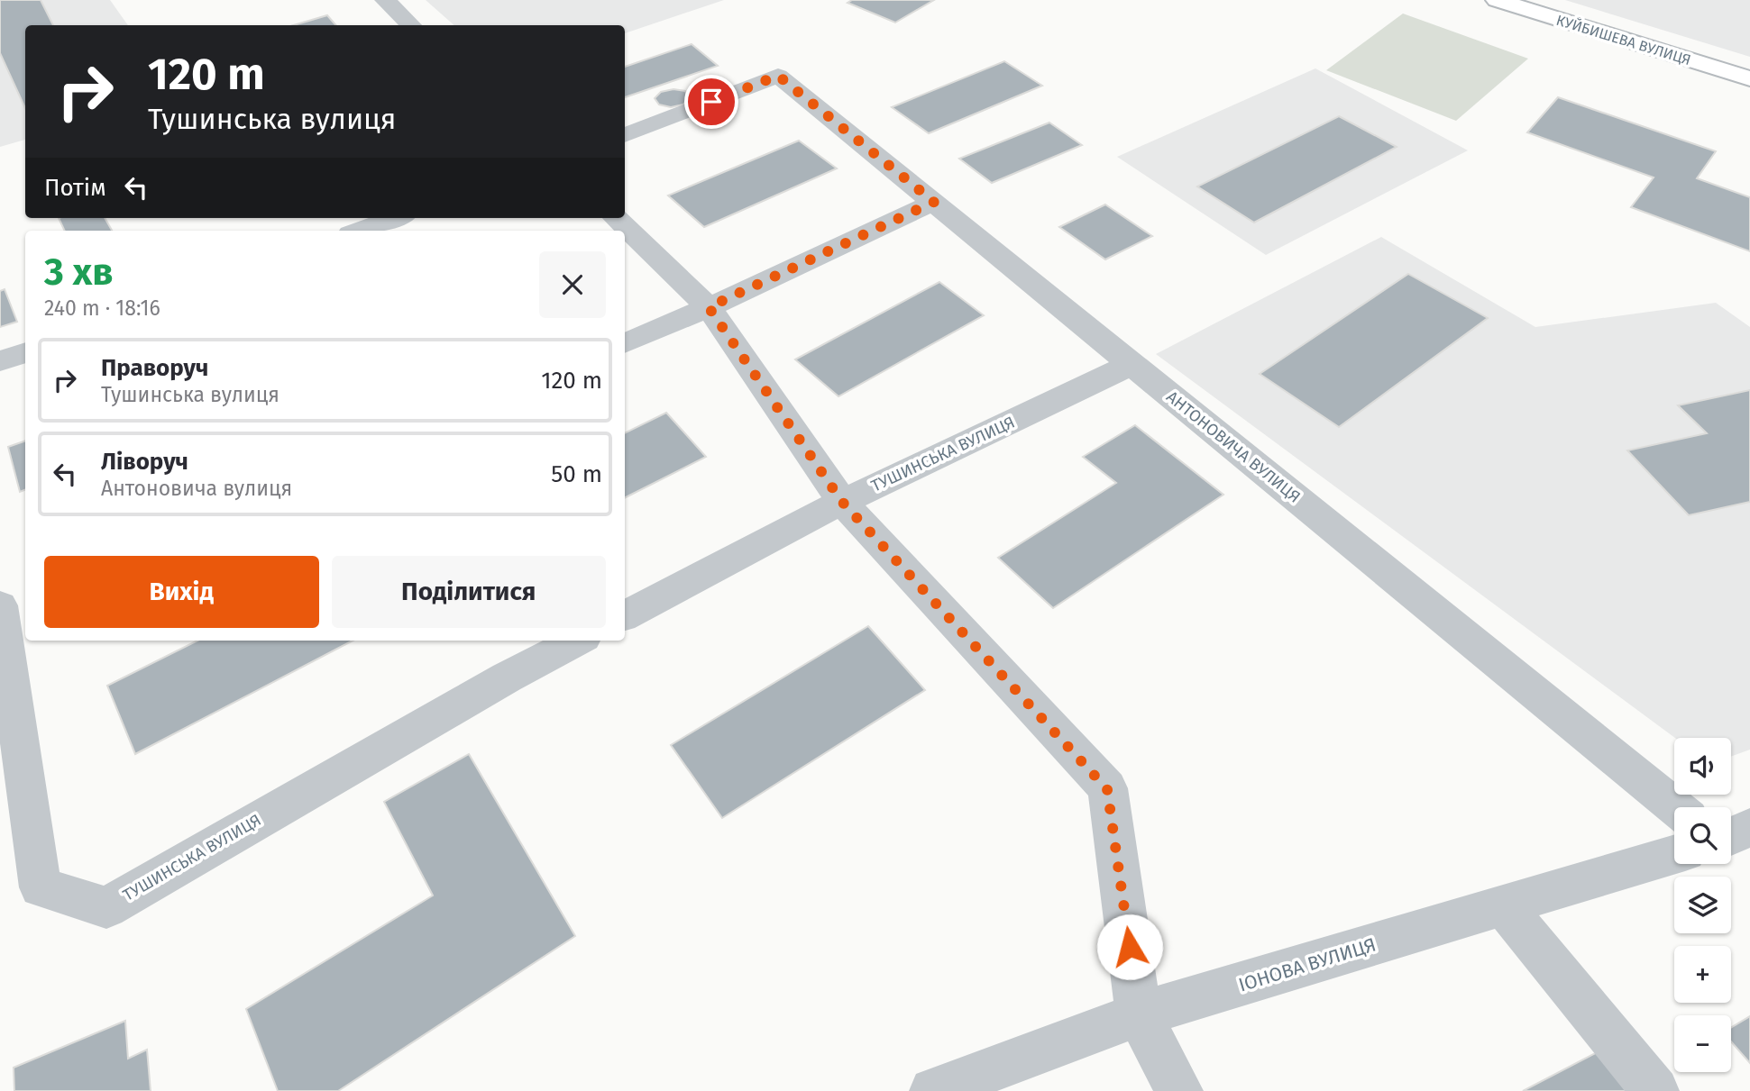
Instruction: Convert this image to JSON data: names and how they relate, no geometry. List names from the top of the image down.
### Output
{
  "streets": {
    "main road": ["КУЙБИШЕВА ВУЛИЦЯ"],
    "street": ["АНТОНОВИЧА ВУЛИЦЯ", "ТУШИНСЬКА ВУЛИЦЯ", "ІОНОВА ВУЛИЦЯ"]
  },
  "crossings": [
    ["АНТОНОВИЧА ВУЛИЦЯ", "ТУШИНСЬКА ВУЛИЦЯ"]
  ],
  "page": {
    "turn": ["120 m", "Тушинська вулиця"],
    "then": "Потім",
    "heading": ["3 хв", "240 m · 18:16"],
    "list": [
      {
        "name": "Праворуч",
        "note": "Тушинська вулиця",
        "value": "120 m"
      },
      {
        "name": "Ліворуч",
        "note": "Антоновича вулиця",
        "value": "50 m"
      }
    ],
    "buttons": ["Вихід", "Поділитися"],
    "map_buttons": ["+", "−"]
  }
}
